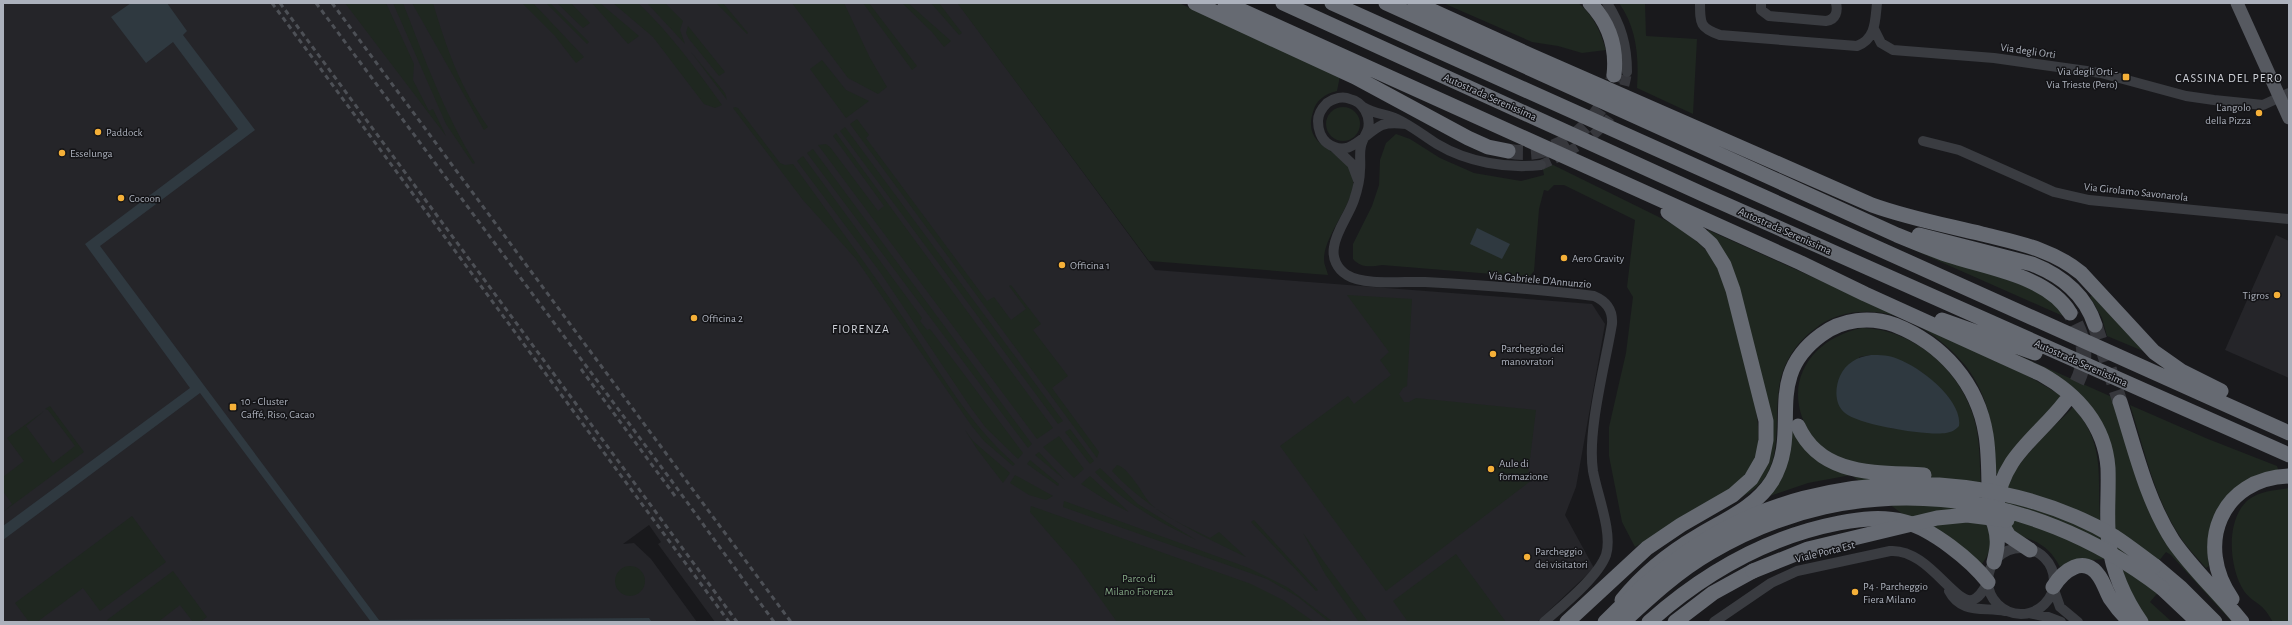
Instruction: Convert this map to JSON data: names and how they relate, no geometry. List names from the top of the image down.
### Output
{
  "streets": {
    "highway": ["Autostrada Serenissima"],
    "street": [
      "Via degli Orti",
      "Via Girolamo Savonarola",
      "Via Gabriele D'Annunzio",
      "Viale Porta Est"
    ]
  },
  "districts": ["CASSINA DEL PERO", "FIORENZA"],
  "parks": ["Parco di Milano Fiorenza"],
  "places": {
    "transit": ["Via degli Orti - Via Trieste (Pero)", "10 - Cluster Caffé, Riso, Cacao"],
    "other": [
      "L'angolo della Pizza",
      "Paddock",
      "Esselunga",
      "Cocoon",
      "Aero Gravity",
      "Officina 1",
      "Tigros",
      "Officina 2",
      "Parcheggio dei manovratori",
      "Aule di formazione",
      "Parcheggio dei visitatori",
      "P4 • Parcheggio Fiera Milano"
    ]
  }
}
